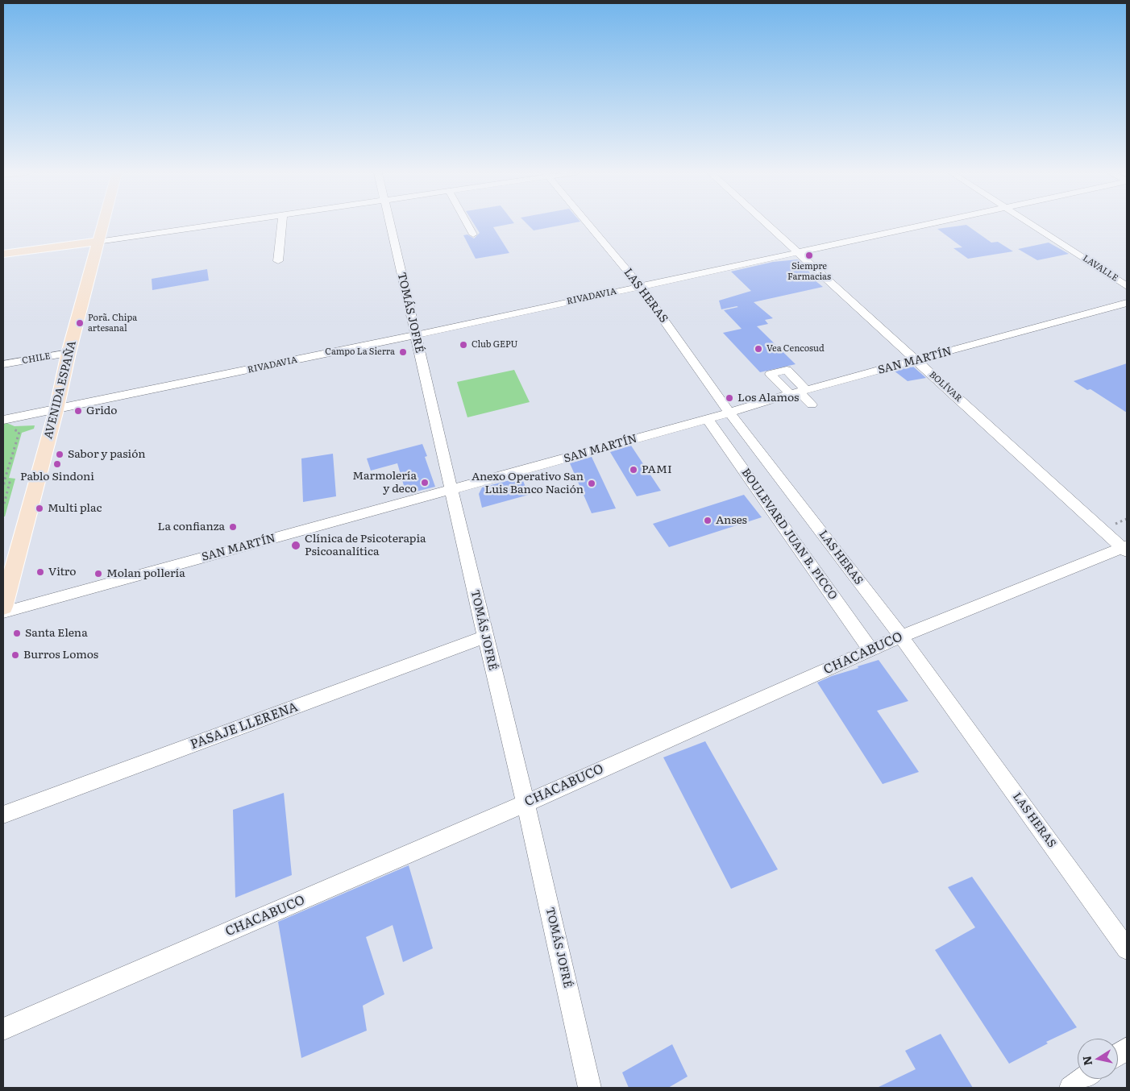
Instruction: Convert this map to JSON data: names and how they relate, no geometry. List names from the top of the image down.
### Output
{
  "streets": {
    "main road": ["AVENIDA ESPAÑA"],
    "street": [
      "LAVALLE",
      "LAS HERAS",
      "RIVADAVIA",
      "TOMÁS JOFRÉ",
      "CHILE",
      "SAN MARTÍN",
      "BOLÍVAR",
      "BOULEVARD JUAN B. PICCO",
      "CHACABUCO",
      "PASAJE LLERENA"
    ]
  },
  "crossings": [
    ["LAS HERAS", "RIVADAVIA"],
    ["LAS HERAS", "SAN MARTÍN"],
    ["LAS HERAS", "CHACABUCO"],
    ["RIVADAVIA", "TOMÁS JOFRÉ"],
    ["RIVADAVIA", "BOLÍVAR"],
    ["RIVADAVIA", "AVENIDA ESPAÑA"],
    ["TOMÁS JOFRÉ", "SAN MARTÍN"],
    ["TOMÁS JOFRÉ", "CHACABUCO"],
    ["TOMÁS JOFRÉ", "PASAJE LLERENA"],
    ["CHILE", "AVENIDA ESPAÑA"],
    ["SAN MARTÍN", "BOLÍVAR"],
    ["SAN MARTÍN", "BOULEVARD JUAN B. PICCO"],
    ["BOLÍVAR", "CHACABUCO"],
    ["BOULEVARD JUAN B. PICCO", "CHACABUCO"]
  ],
  "places": [
    "Siempre Farmacias",
    "Porã. Chipa artesanal",
    "Club GEPU",
    "Vea Cencosud",
    "Campo La Sierra",
    "Los Alamos",
    "Grido",
    "Sabor y pasión",
    "Pablo Sindoni",
    "PAMI",
    "Marmolería y deco",
    "Anexo Operativo San Luis Banco Nación",
    "Multi plac",
    "Anses",
    "La confianza",
    "Clínica de Psicoterapia Psicoanalítica",
    "Vitro",
    "Molan pollería",
    "Santa Elena",
    "Burros Lomos"
  ],
  "north": "left"
}
